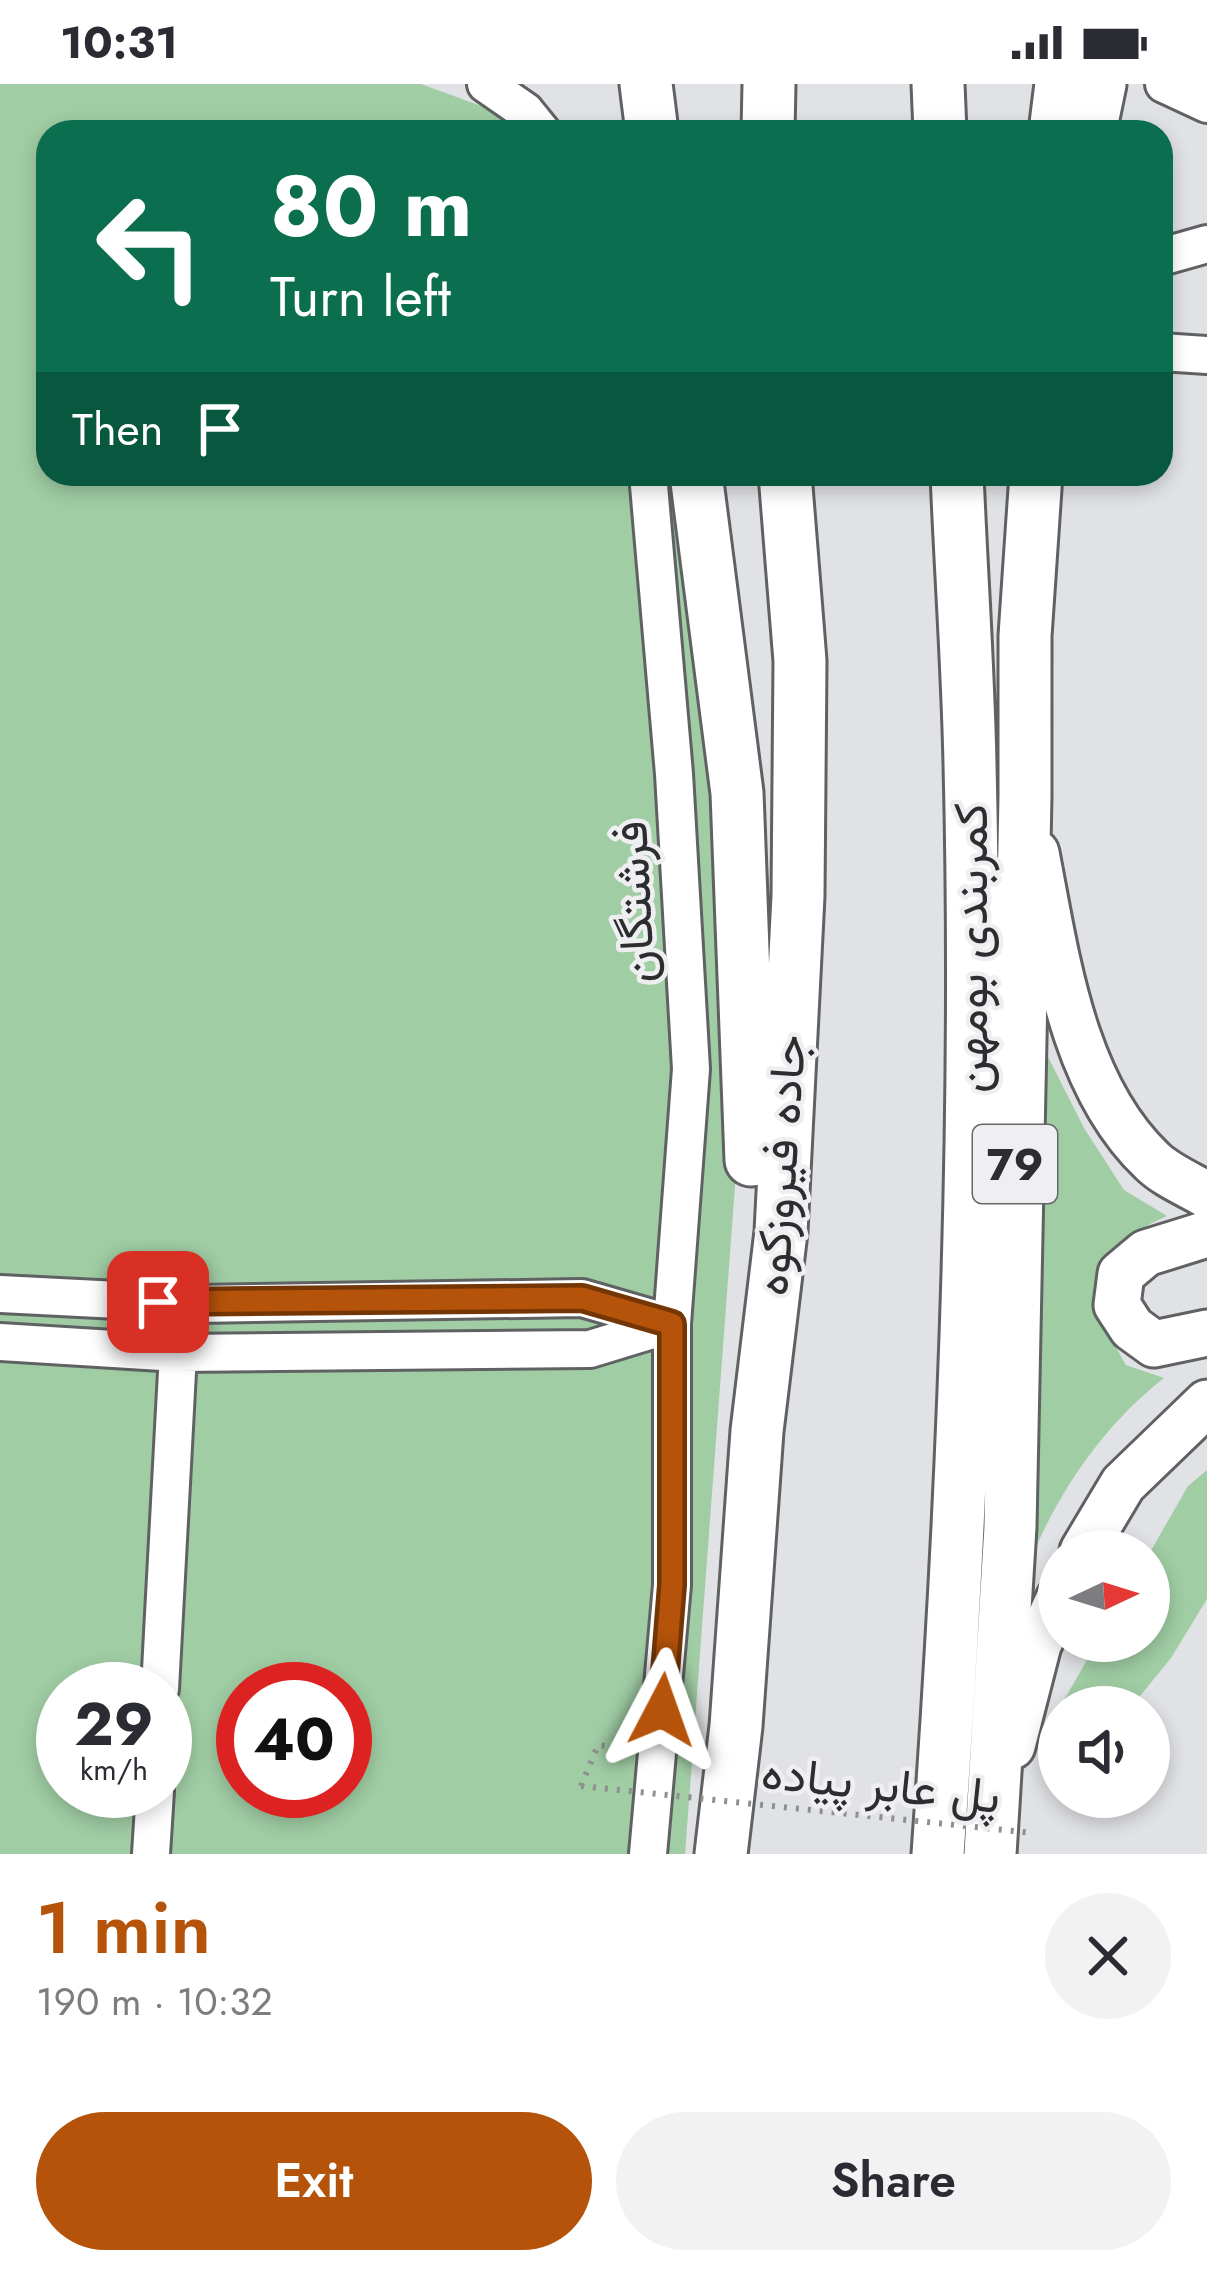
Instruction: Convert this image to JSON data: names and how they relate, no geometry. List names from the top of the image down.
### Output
{
  "streets": {
    "highway": ["کمربندی بومهن", "79", "جاده فیروزکوه"],
    "street": ["فرشتگان"],
    "path": ["پل عابر پیاده"]
  },
  "crossings": [
    ["79", "پل عابر پیاده"]
  ],
  "north": "right",
  "page": {
    "status": "10:31",
    "turn": ["80 m", "Turn left"],
    "then": "Then",
    "speed": "29 km/h",
    "limit": "40",
    "heading": ["1 min", "190 m · 10:32"],
    "buttons": ["Exit", "Share"]
  }
}
